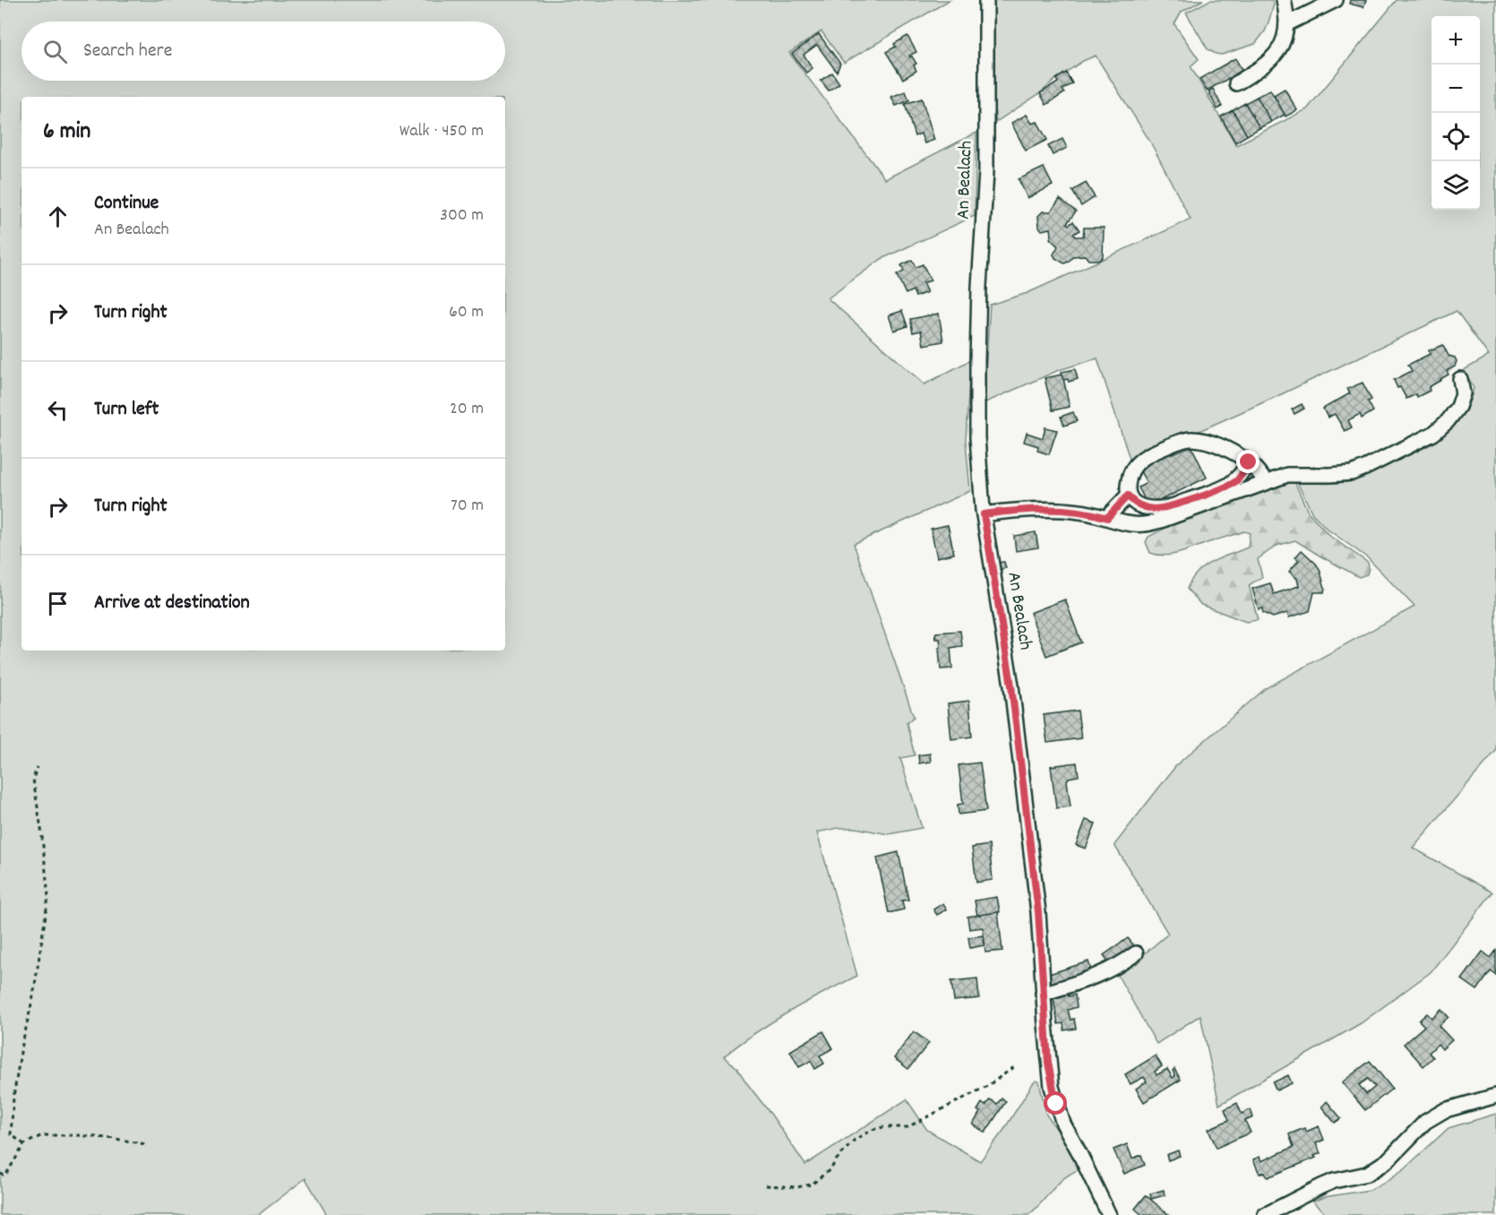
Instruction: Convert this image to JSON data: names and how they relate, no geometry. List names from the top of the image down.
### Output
{
  "streets": {
    "street": ["An Bealach"]
  },
  "page": {
    "map_buttons": ["+", "−"],
    "search": "Search here",
    "heading": ["6 min", "Walk · 450 m"],
    "list": [
      ["Continue", "An Bealach", "300 m"],
      ["Turn right", "60 m"],
      ["Turn left", "20 m"],
      ["Turn right", "70 m"],
      "Arrive at destination"
    ]
  }
}
